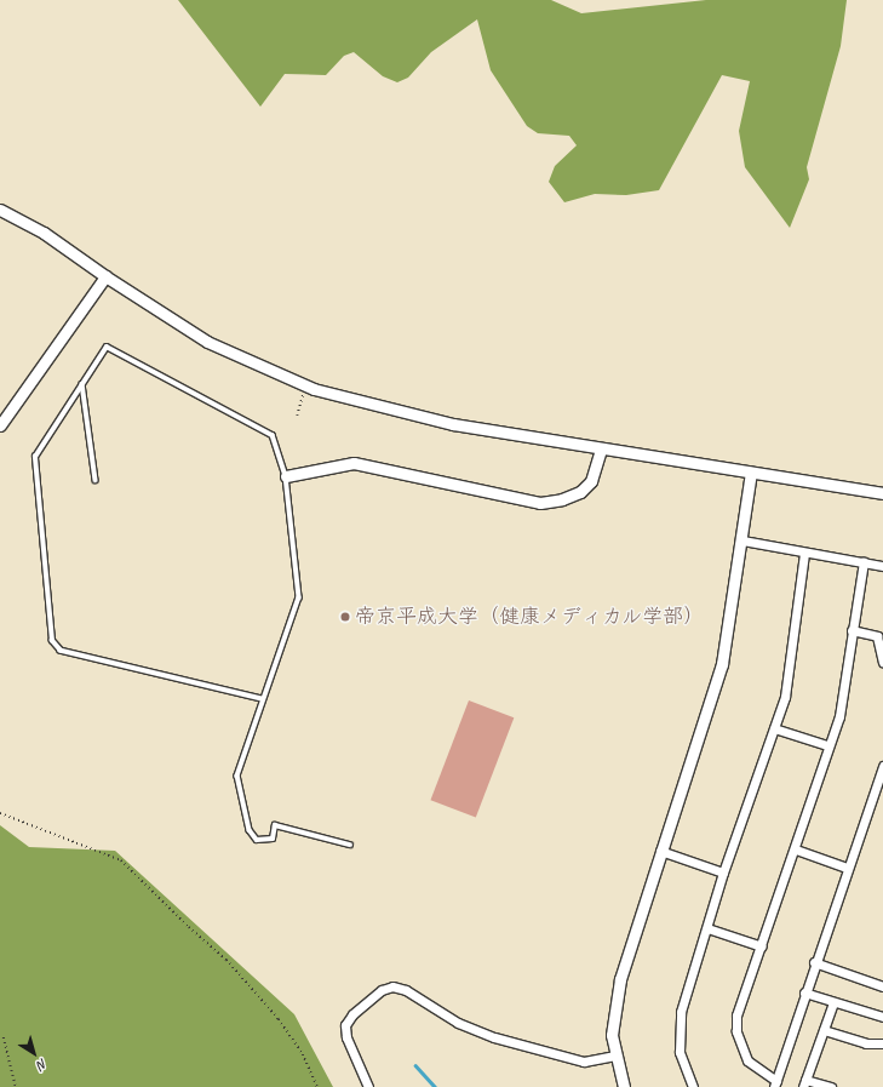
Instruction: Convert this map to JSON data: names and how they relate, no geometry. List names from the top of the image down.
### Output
{
  "places": ["帝京平成大学（健康メディカル学部）"],
  "north": "bottom right"
}
